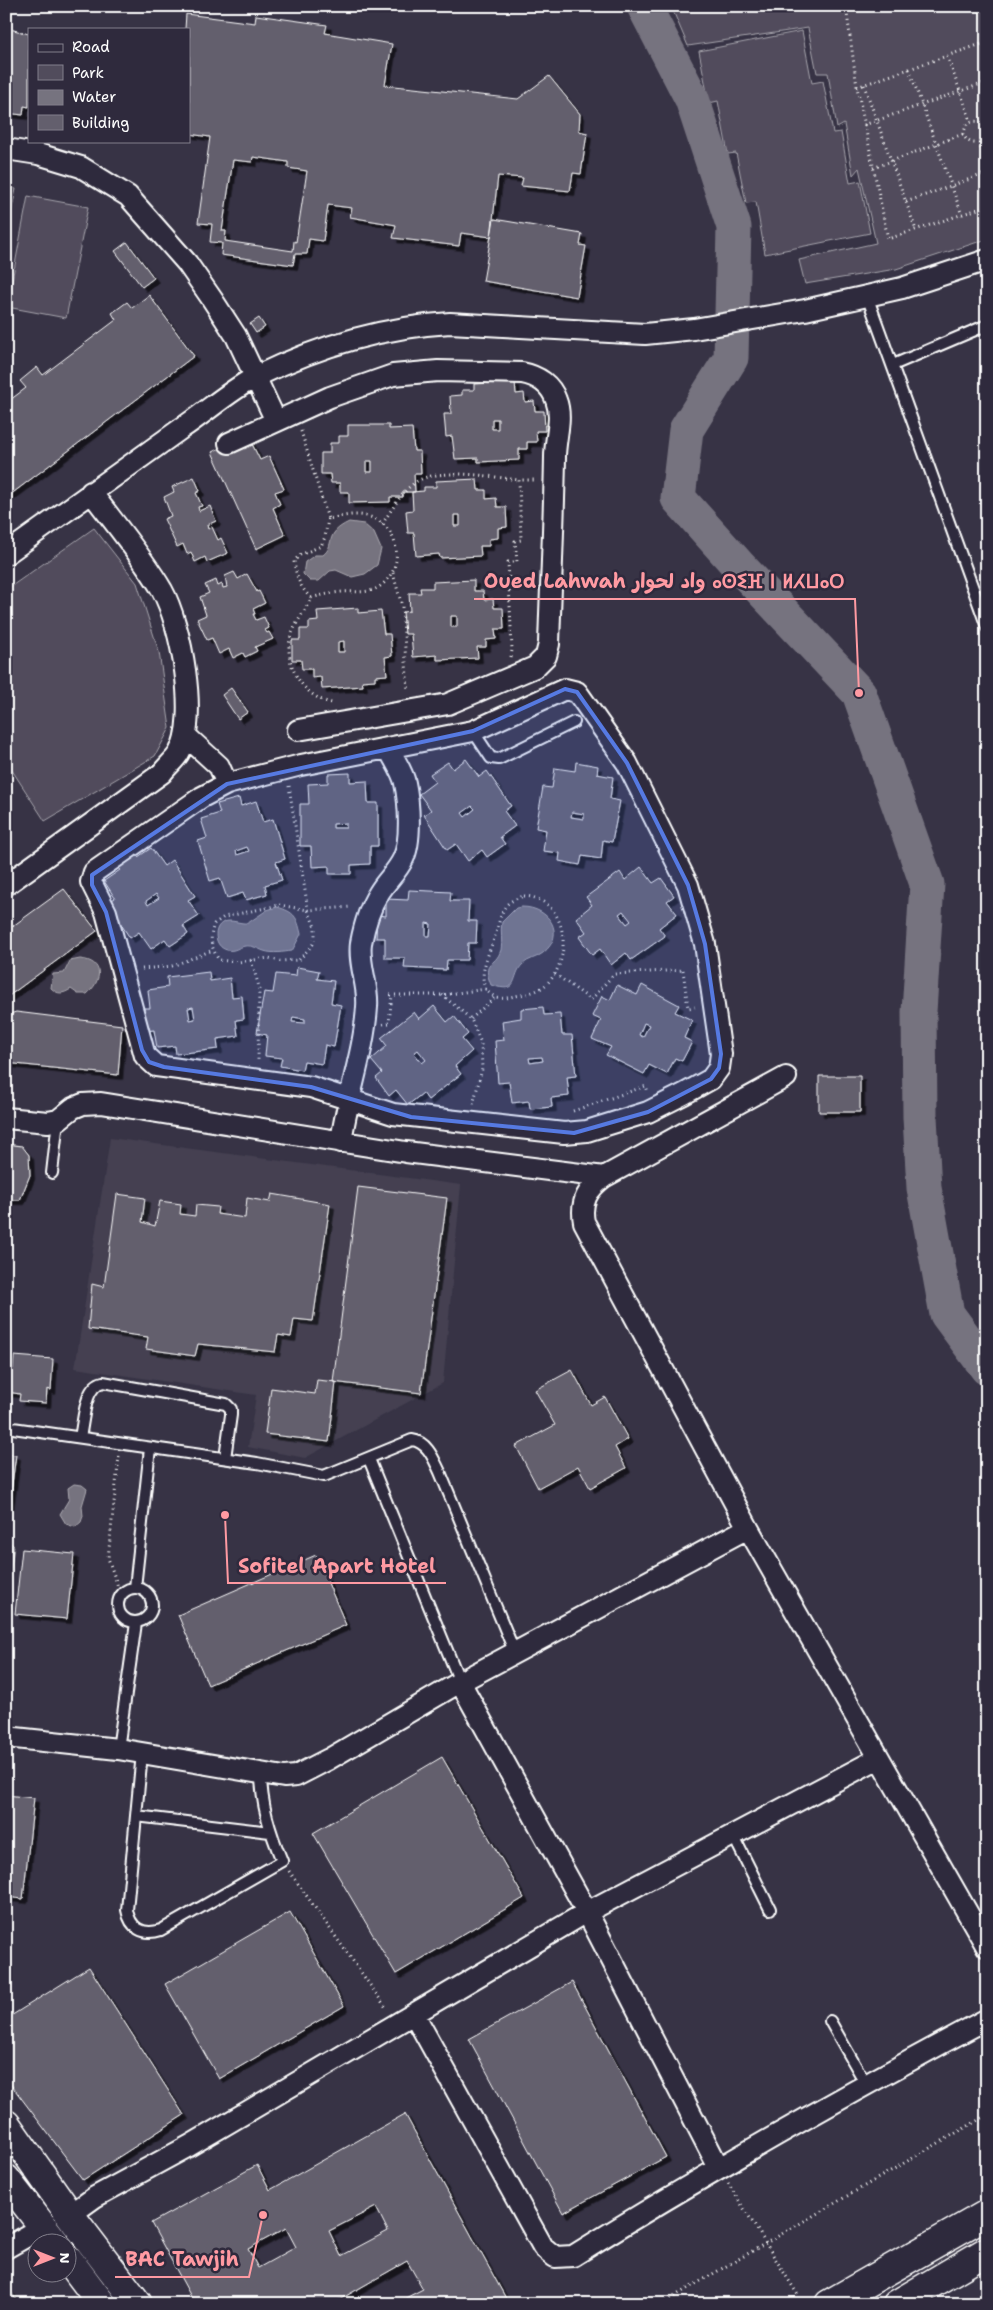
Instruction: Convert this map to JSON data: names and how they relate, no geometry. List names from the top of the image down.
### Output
{
  "places": ["Oued Lahwah واد لحوار ⴰⵙⵉⴼ ⵏ ⵍⵃⵡⴰⵔ", "Sofitel Apart Hotel", "BAC Tawjih"],
  "legend": [
    "Road",
    "Park",
    "Water",
    "Building"
  ],
  "north": "right"
}
